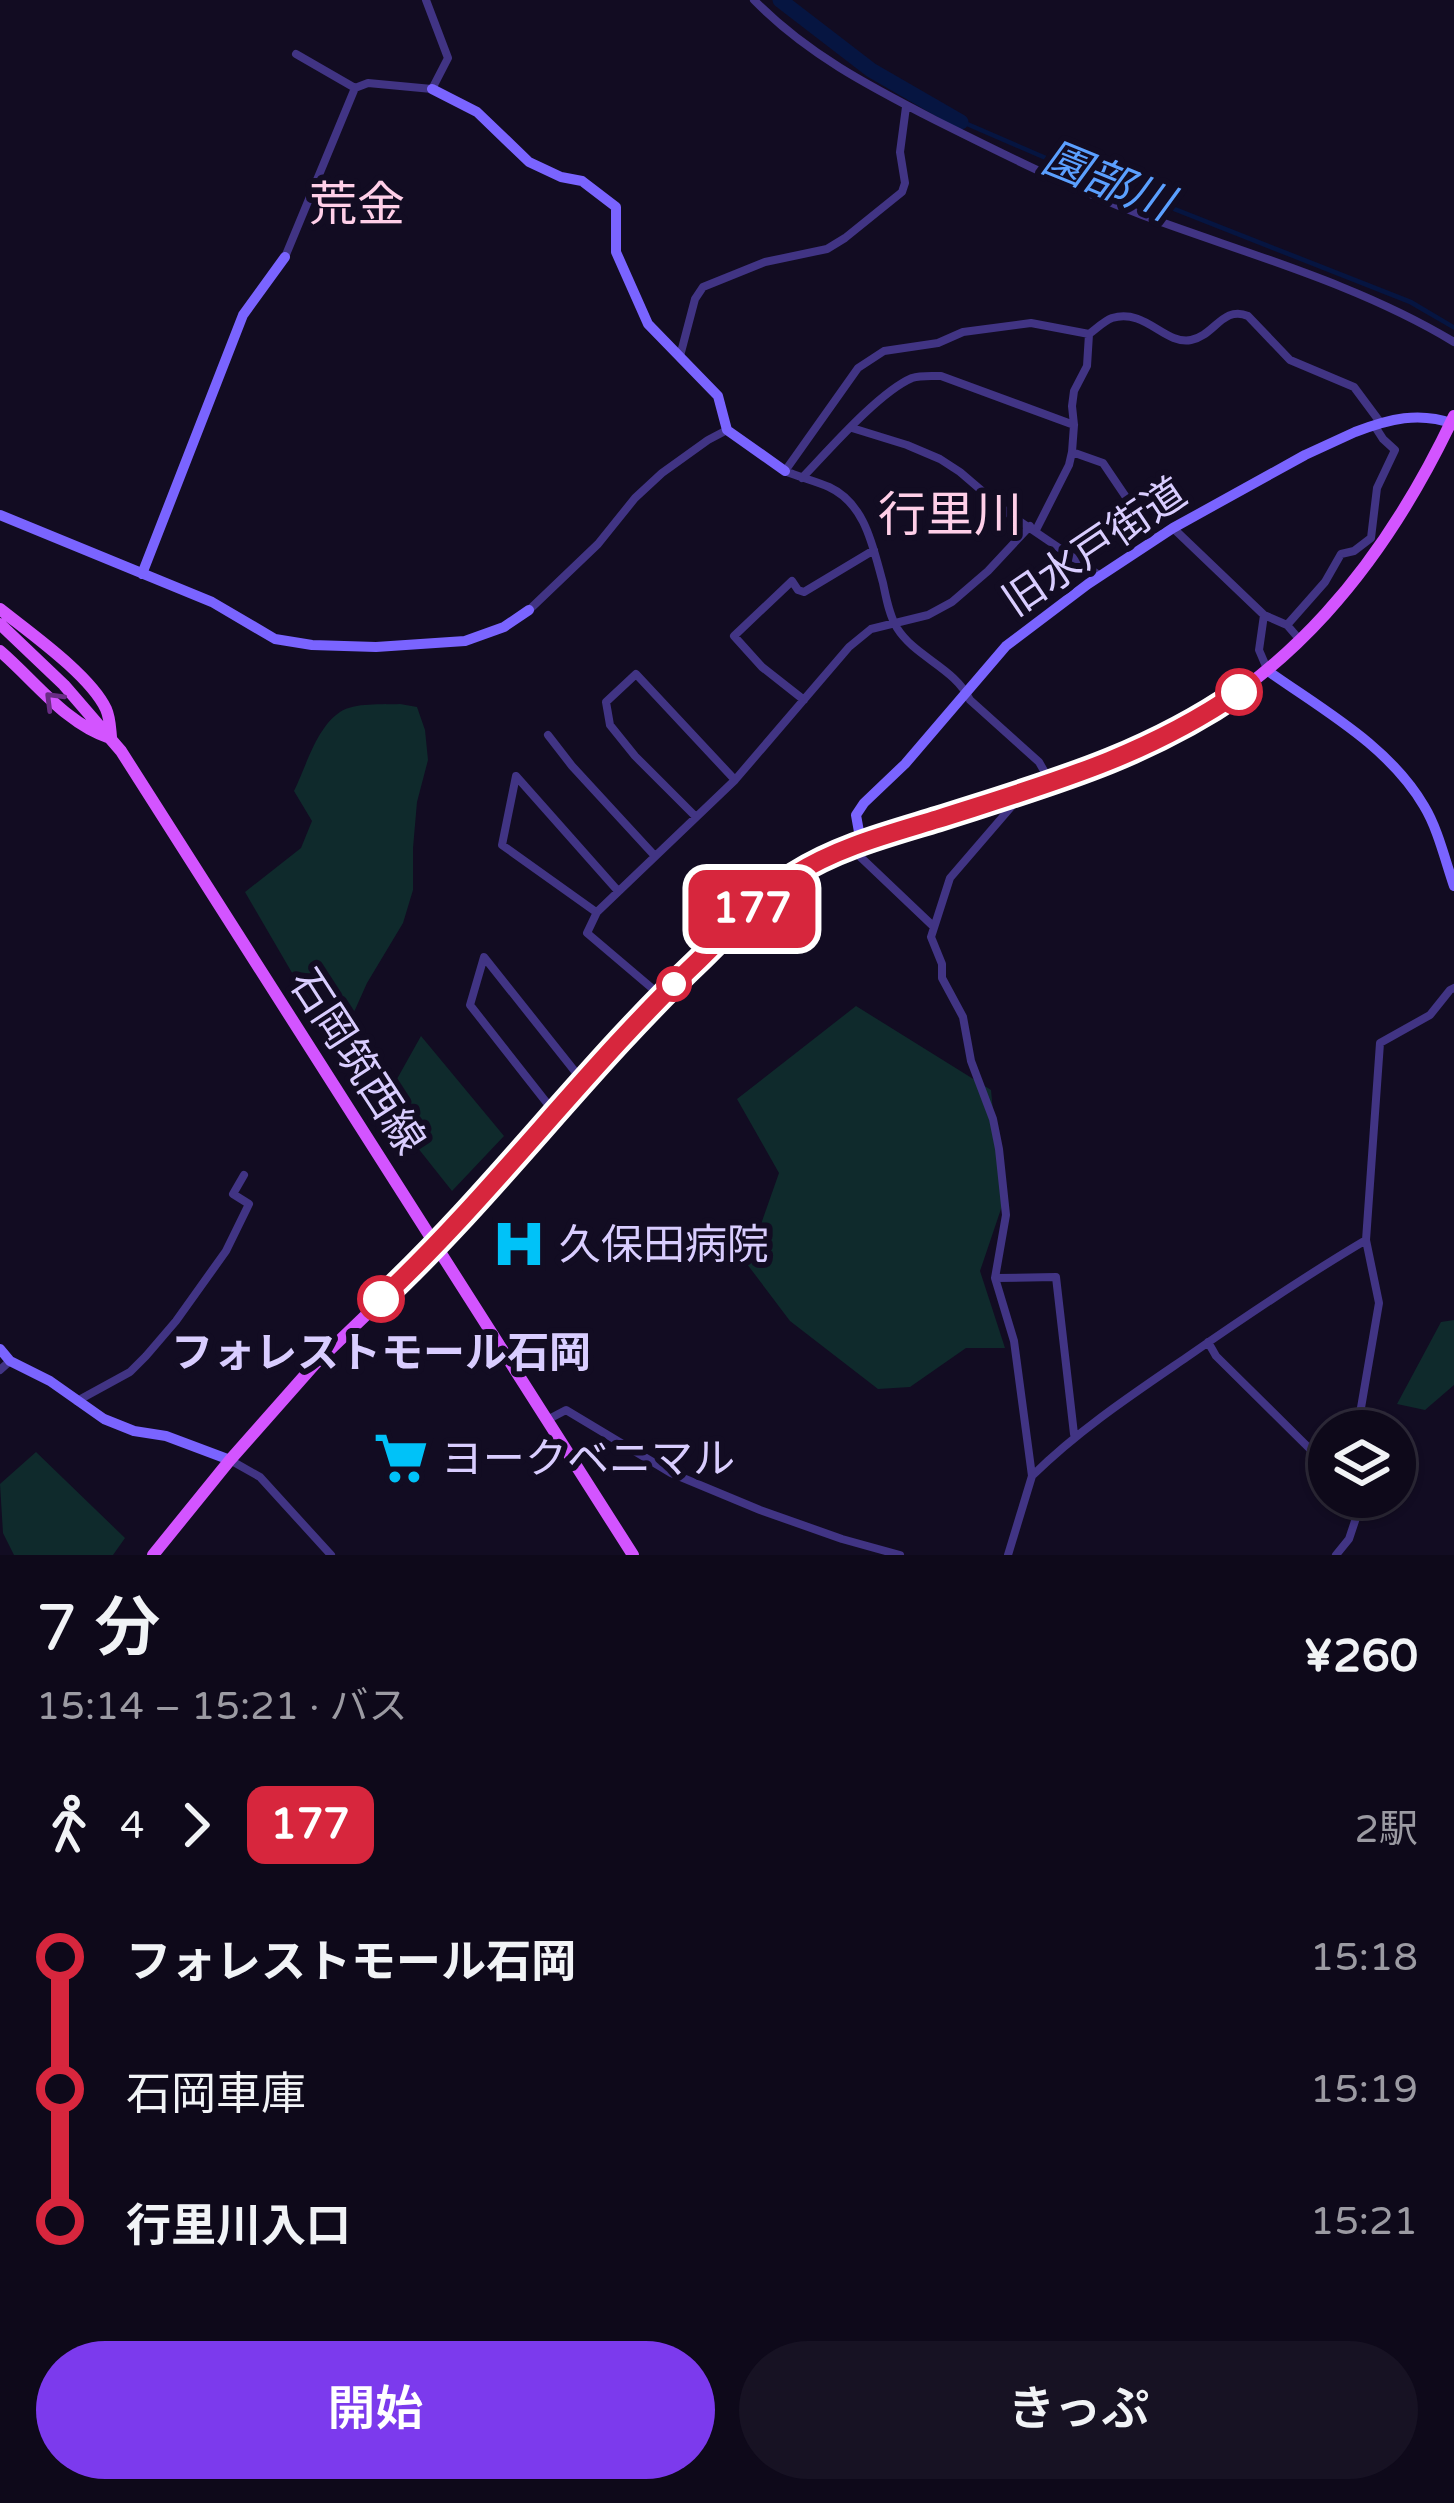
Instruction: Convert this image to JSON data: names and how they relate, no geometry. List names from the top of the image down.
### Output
{
  "streets": {
    "main road": ["石岡筑西線"],
    "street": ["旧水戸街道"]
  },
  "districts": ["荒金", "行里川"],
  "water": ["園部川"],
  "places": {
    "hospital": ["久保田病院"],
    "other": ["フォレストモール石岡"],
    "supermarket": ["ヨークベニマル"]
  },
  "lines": ["bus line 177"],
  "page": {
    "on_map": "177",
    "heading": ["7 分", "15:14 – 15:21 · バス", "¥260"],
    "legs": ["4", "177", "2駅"],
    "list": [
      {
        "name": "フォレストモール石岡",
        "value": "15:18"
      },
      {
        "name": "石岡車庫",
        "value": "15:19"
      },
      {
        "name": "行里川入口",
        "value": "15:21"
      }
    ],
    "buttons": ["開始", "きっぷ"]
  }
}
